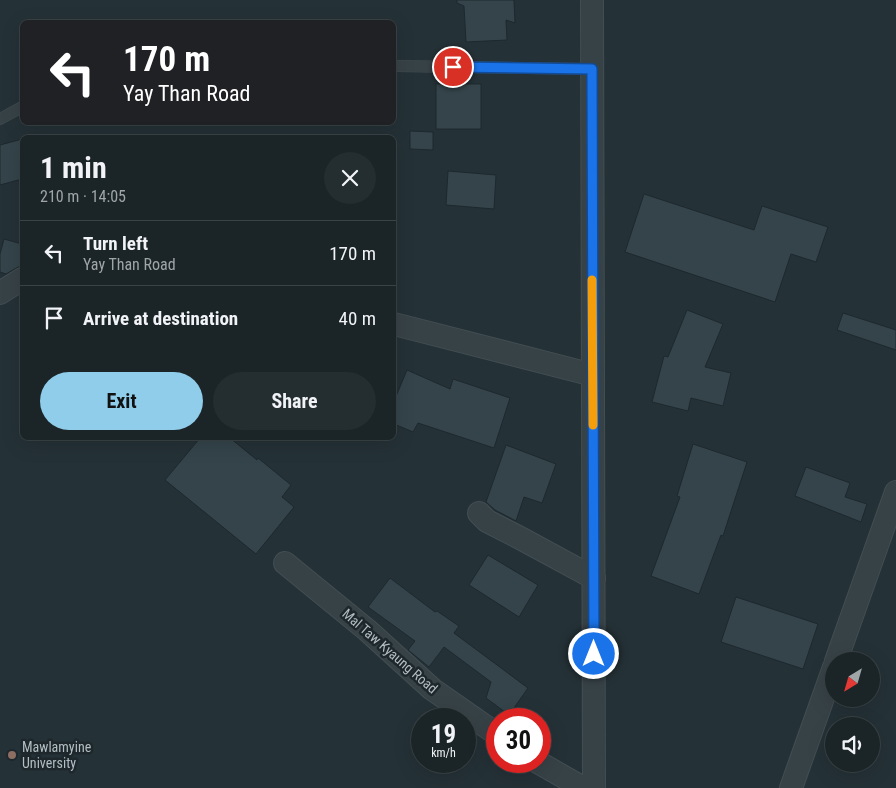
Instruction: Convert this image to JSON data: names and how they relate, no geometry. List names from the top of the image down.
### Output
{
  "streets": {
    "street": ["Mal Taw Kyaung Road"]
  },
  "places": ["Mawlamyine University"],
  "north": "bottom left",
  "page": {
    "turn": ["170 m", "Yay Than Road"],
    "heading": ["1 min", "210 m · 14:05"],
    "list": [
      {
        "name": "Turn left",
        "note": "Yay Than Road",
        "value": "170 m"
      },
      {
        "name": "Arrive at destination",
        "value": "40 m"
      }
    ],
    "buttons": ["Exit", "Share"],
    "speed": "19 km/h",
    "limit": "30"
  }
}
